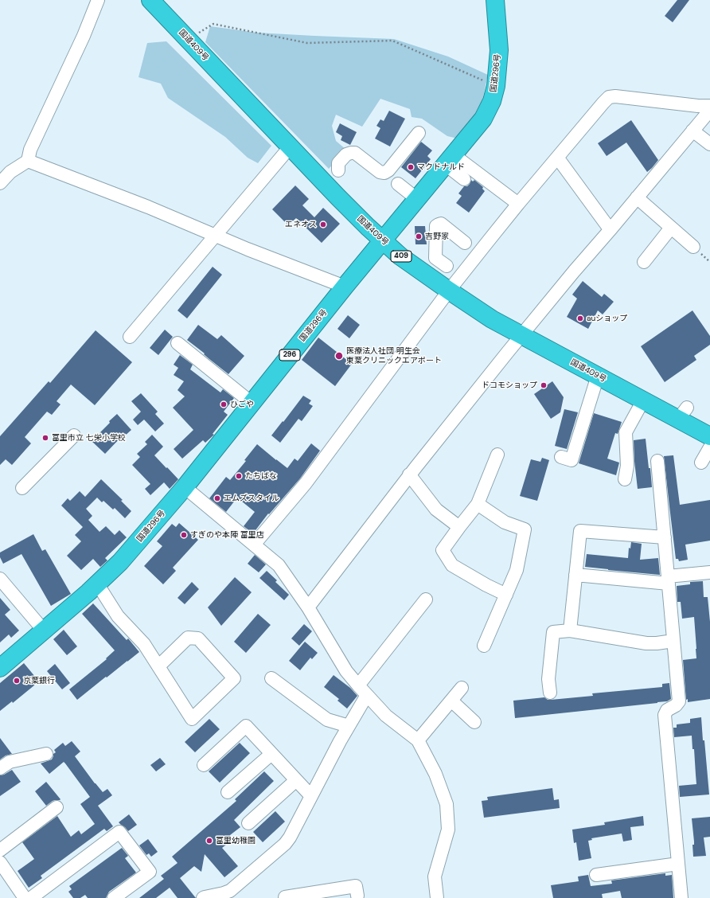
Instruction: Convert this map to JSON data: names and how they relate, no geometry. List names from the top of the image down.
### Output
{
  "streets": {
    "highway": [
      "国道409号",
      "国道296号",
      "409",
      "296"
    ]
  },
  "crossings": [
    ["国道409号", "国道296号"]
  ],
  "places": [
    "マクドナルド",
    "エネオス",
    "吉野家",
    "auショップ",
    "医療法人社団 明生会 東葉クリニックエアポート",
    "ドコモショップ",
    "ひごや",
    "富里市立 七栄小学校",
    "たちばな",
    "エムズスタイル",
    "すぎのや本陣 富里店",
    "京葉銀行",
    "富里幼稚園"
  ]
}
